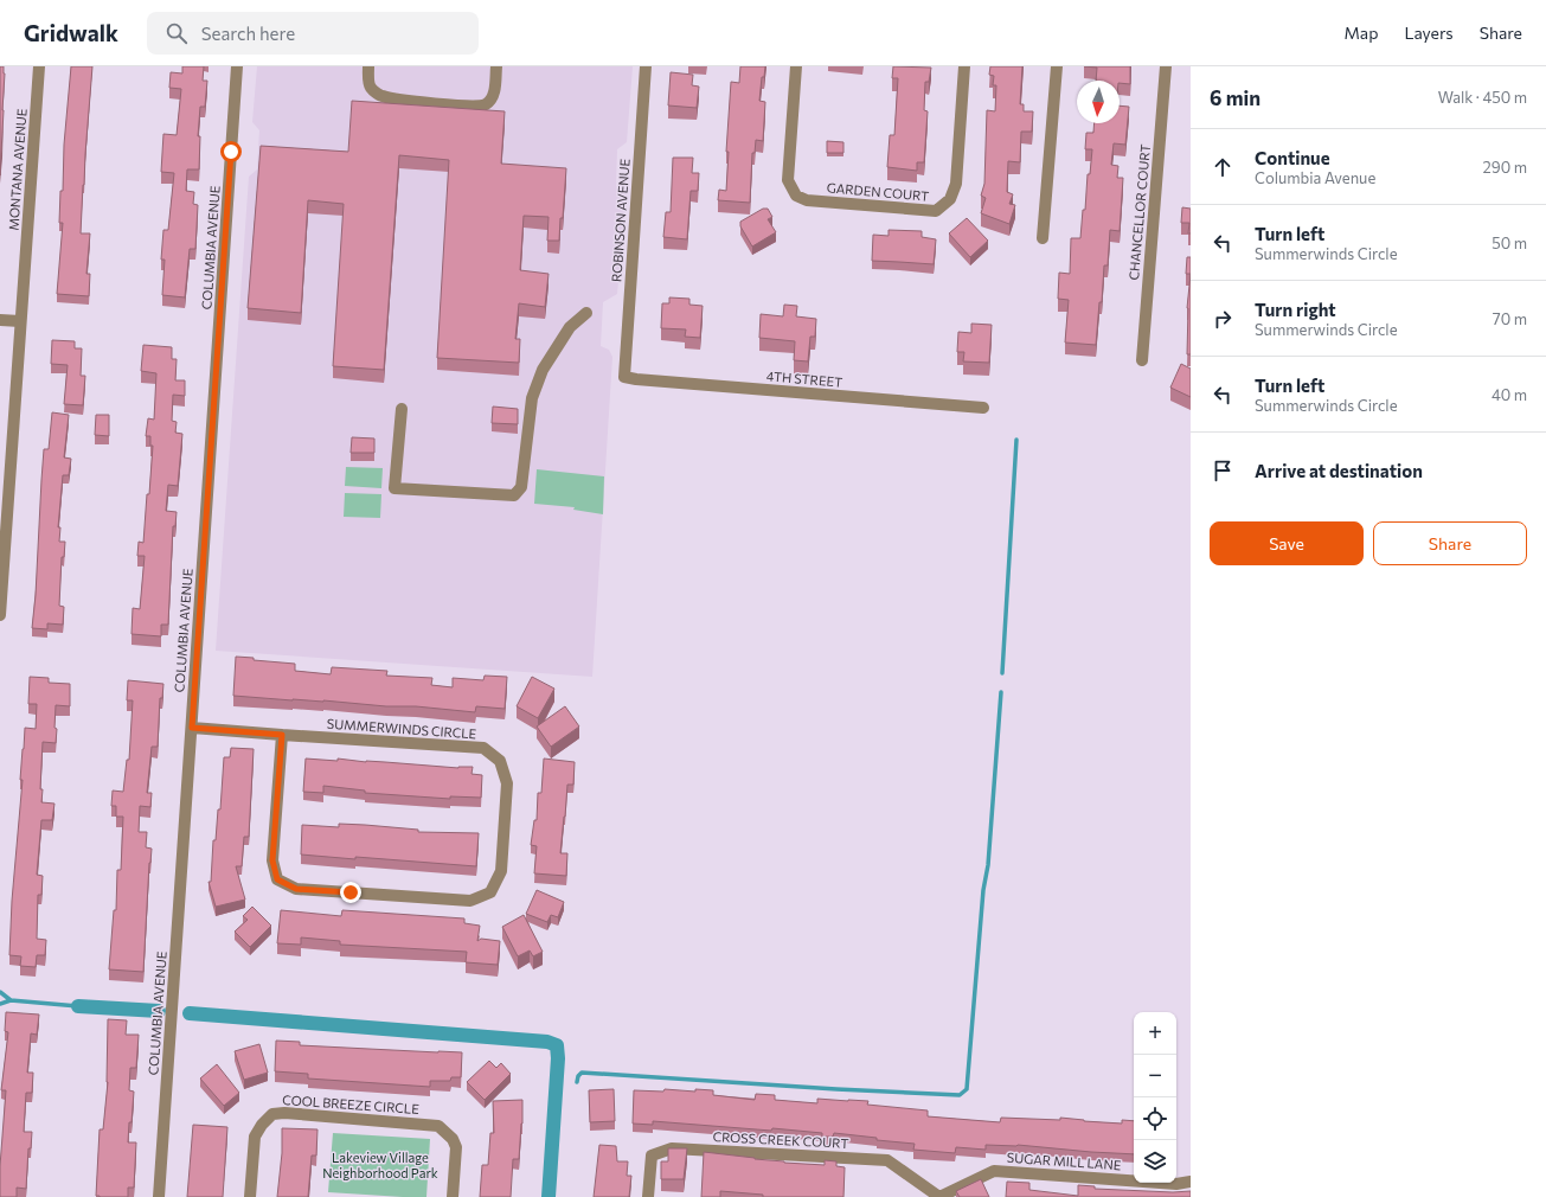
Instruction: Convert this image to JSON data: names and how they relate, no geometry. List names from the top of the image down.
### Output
{
  "streets": {
    "street": [
      "MONTANA AVENUE",
      "GARDEN COURT",
      "CHANCELLOR COURT",
      "ROBINSON AVENUE",
      "COLUMBIA AVENUE",
      "4TH STREET",
      "SUMMERWINDS CIRCLE",
      "COOL BREEZE CIRCLE",
      "CROSS CREEK COURT",
      "SUGAR MILL LANE"
    ]
  },
  "crossings": [
    ["ROBINSON AVENUE", "4TH STREET"],
    ["COLUMBIA AVENUE", "SUMMERWINDS CIRCLE"],
    ["CROSS CREEK COURT", "SUGAR MILL LANE"]
  ],
  "parks": ["Lakeview Village Neighborhood Park"],
  "north": "bottom",
  "page": {
    "header": "Gridwalk",
    "search": "Search here",
    "nav": ["Map", "Layers", "Share"],
    "heading": ["6 min", "Walk · 450 m"],
    "list": [
      ["Continue", "Columbia Avenue", "290 m"],
      ["Turn left", "Summerwinds Circle", "50 m"],
      ["Turn right", "Summerwinds Circle", "70 m"],
      ["Turn left", "Summerwinds Circle", "40 m"],
      "Arrive at destination"
    ],
    "buttons": ["Save", "Share"],
    "map_buttons": ["+", "−"]
  }
}
